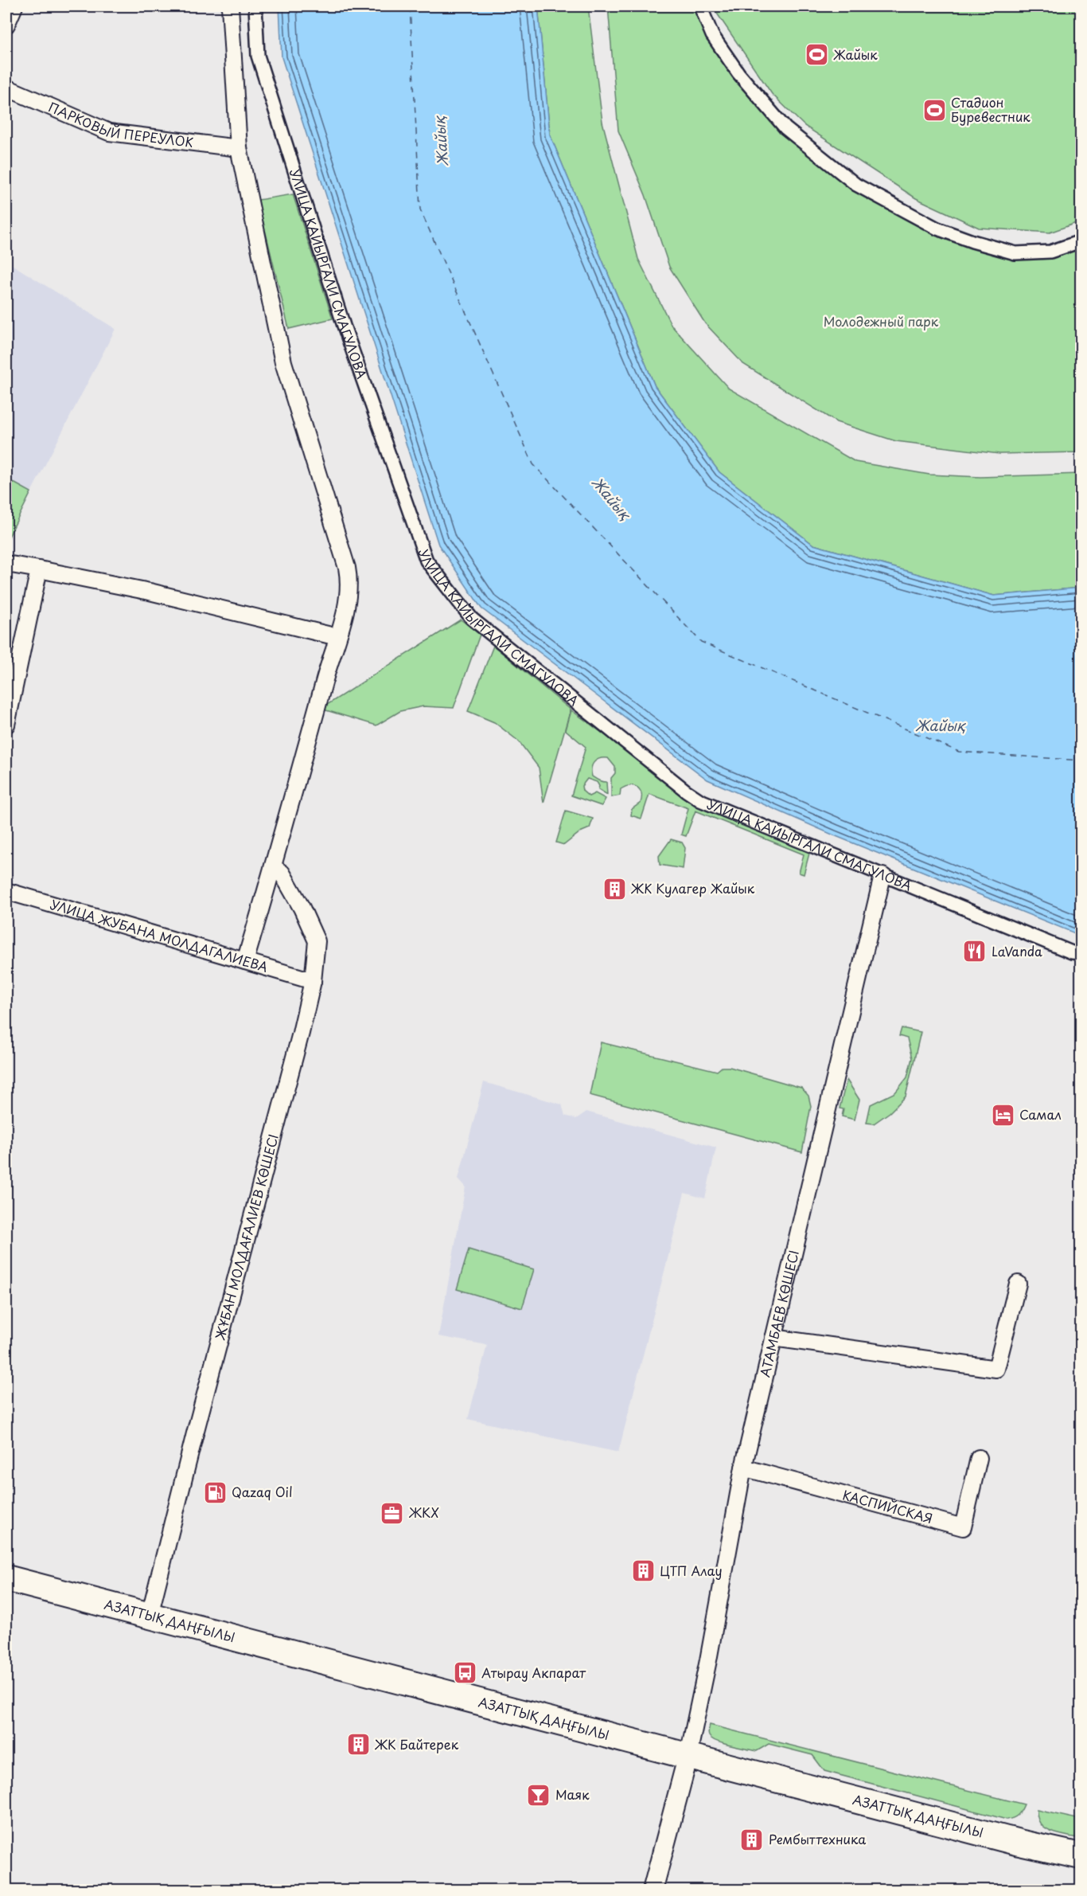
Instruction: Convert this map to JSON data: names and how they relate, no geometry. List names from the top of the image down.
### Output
{
  "streets": {
    "main road": ["АЗАТТЫҚ ДАҢҒЫЛЫ"],
    "street": [
      "ПАРКОВЫЙ ПЕРЕУЛОК",
      "УЛИЦА КАЙЫРГАЛИ СМАГУЛОВА",
      "УЛИЦА ЖУБАНА МОЛДАГАЛИЕВА",
      "ЖҰБАН МОЛДАҒАЛИЕВ КӨШЕСІ",
      "АТАМБАЕВ КӨШЕСІ",
      "КАСПИЙСКАЯ"
    ]
  },
  "crossings": [
    ["УЛИЦА КАЙЫРГАЛИ СМАГУЛОВА", "АТАМБАЕВ КӨШЕСІ"],
    ["УЛИЦА ЖУБАНА МОЛДАГАЛИЕВА", "ЖҰБАН МОЛДАҒАЛИЕВ КӨШЕСІ"],
    ["ЖҰБАН МОЛДАҒАЛИЕВ КӨШЕСІ", "АЗАТТЫҚ ДАҢҒЫЛЫ"],
    ["АТАМБАЕВ КӨШЕСІ", "КАСПИЙСКАЯ"],
    ["АТАМБАЕВ КӨШЕСІ", "АЗАТТЫҚ ДАҢҒЫЛЫ"]
  ],
  "water": ["Жайық"],
  "parks": ["Молодежный парк"],
  "places": {
    "sports": ["Жайык", "Стадион Буревестник"],
    "building": [
      "ЖК Кулагер Жайык",
      "ЦТП Алау",
      "ЖК Байтерек",
      "Рембыттехника"
    ],
    "restaurant": ["LaVanda"],
    "hotel": ["Самал"],
    "fuel station": ["Qazaq Oil"],
    "office": ["ЖКХ"],
    "bus stop": ["Атырау Акпарат"],
    "bar": ["Маяк"]
  }
}
